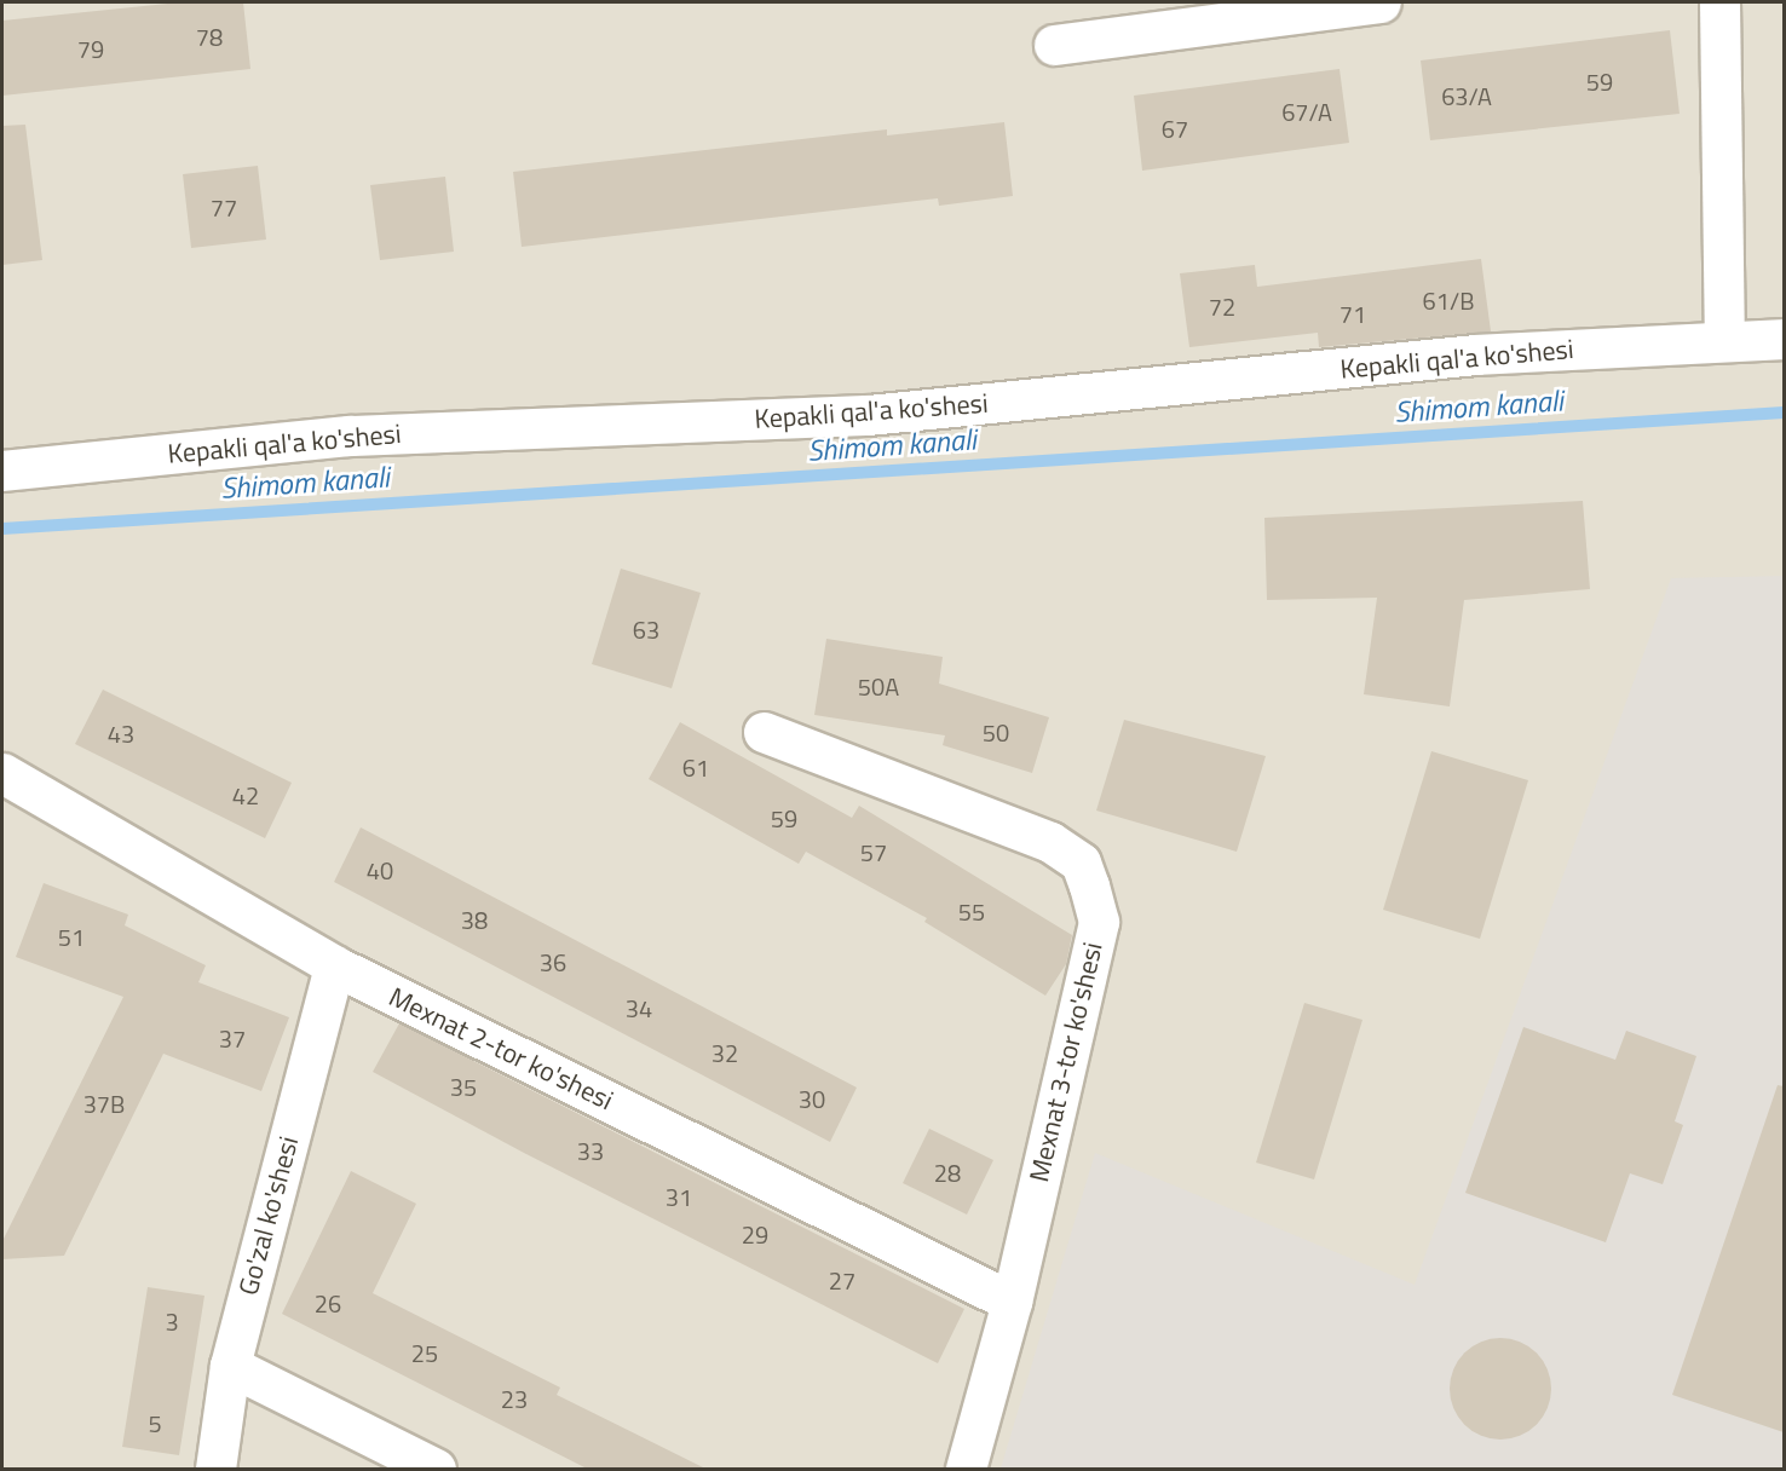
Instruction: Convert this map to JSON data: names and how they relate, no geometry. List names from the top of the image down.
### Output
{
  "streets": {
    "street": [
      "Kepakli qal'a ko'shesi",
      "Mexnat 2-tor ko'shesi",
      "Mexnat 3-tor ko'shesi",
      "Go'zal ko'shesi"
    ]
  },
  "crossings": [
    ["Mexnat 2-tor ko'shesi", "Mexnat 3-tor ko'shesi"],
    ["Mexnat 2-tor ko'shesi", "Go'zal ko'shesi"]
  ],
  "water": ["Shimom kanali"],
  "house_numbers": [
    "78",
    "79",
    "59",
    "63/A",
    "67/A",
    "67",
    "77",
    "61/B",
    "72",
    "71",
    "63",
    "50A",
    "50",
    "43",
    "61",
    "42",
    "59",
    "57",
    "40",
    "55",
    "38",
    "51",
    "36",
    "34",
    "37",
    "32",
    "35",
    "30",
    "37B",
    "33",
    "28",
    "31",
    "29",
    "27",
    "26",
    "3",
    "25",
    "23",
    "5"
  ]
}
